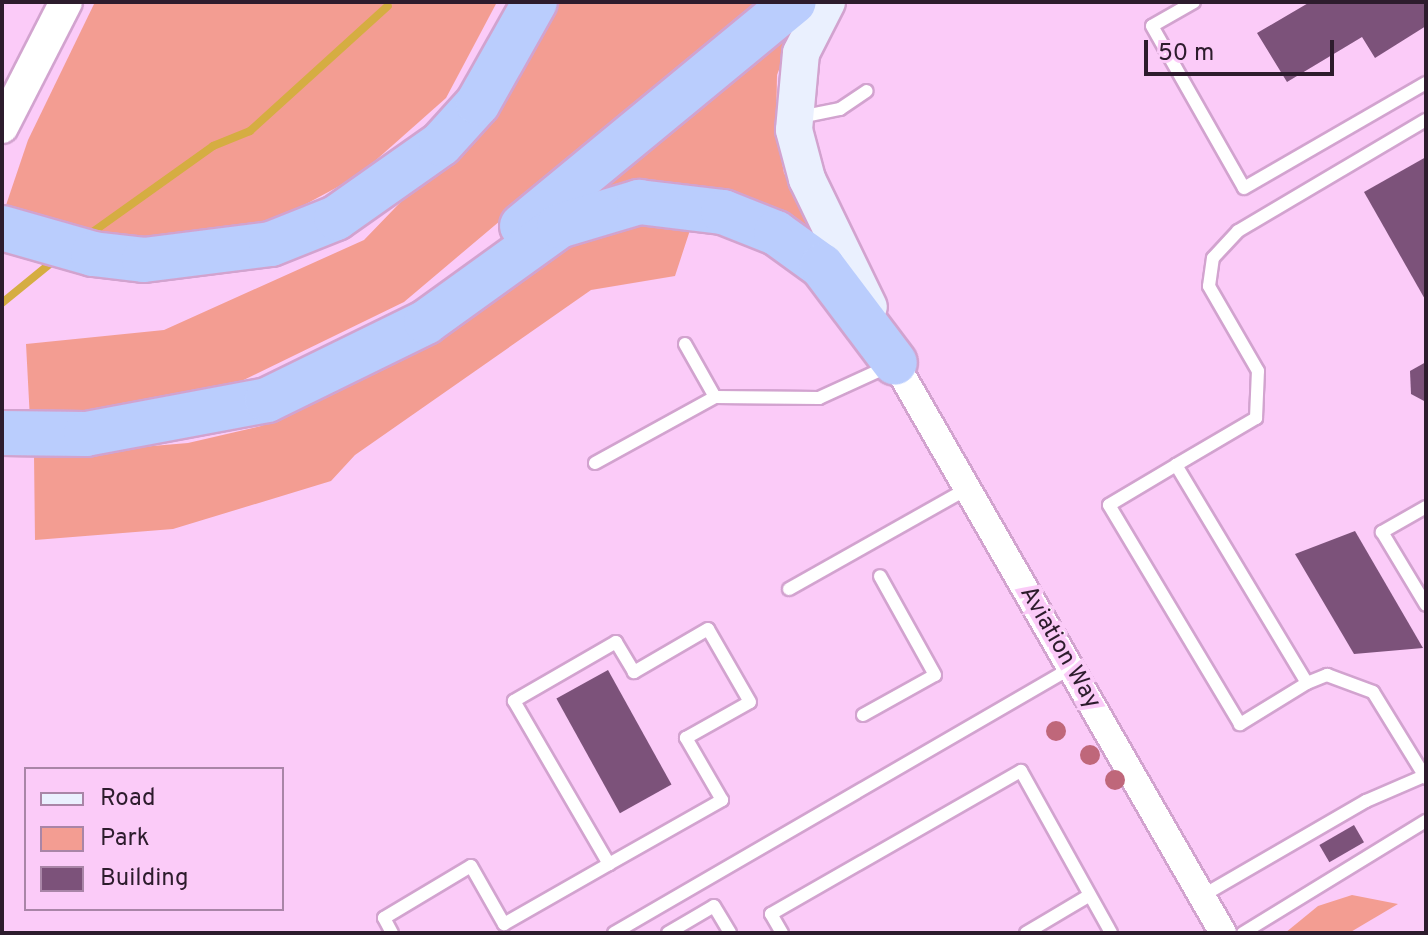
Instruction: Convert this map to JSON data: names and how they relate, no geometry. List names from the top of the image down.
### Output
{
  "streets": {
    "street": ["Aviation Way"]
  },
  "legend": ["Road", "Park", "Building"],
  "scale_bar": "50 m"
}
